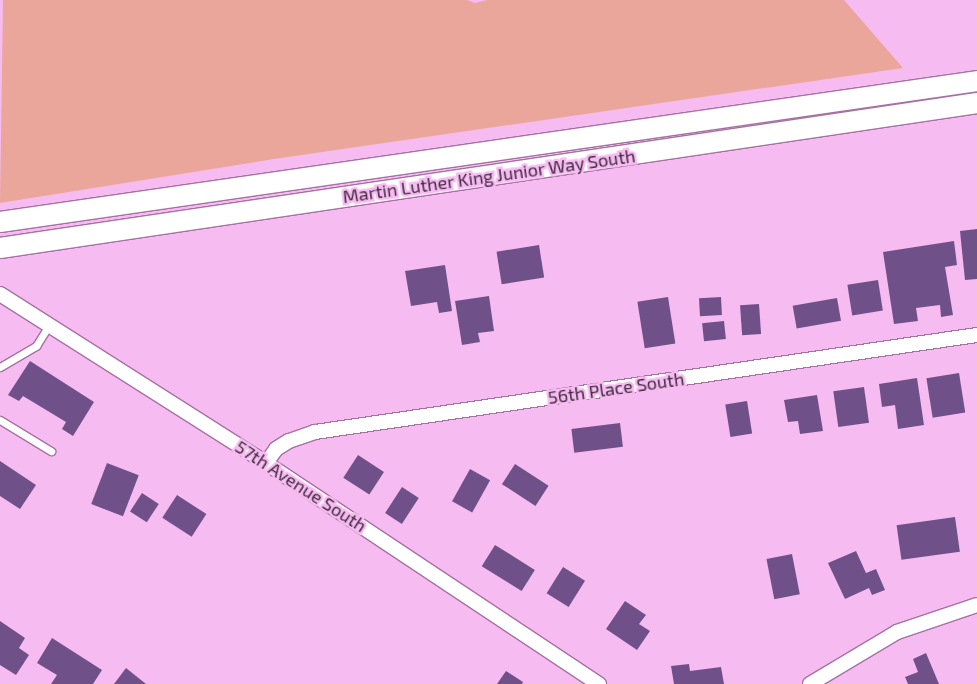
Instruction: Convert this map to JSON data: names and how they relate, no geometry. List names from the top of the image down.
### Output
{
  "streets": {
    "main road": ["Martin Luther King Junior Way South"],
    "street": ["56th Place South", "57th Avenue South"]
  },
  "crossings": [
    ["56th Place South", "57th Avenue South"]
  ]
}
